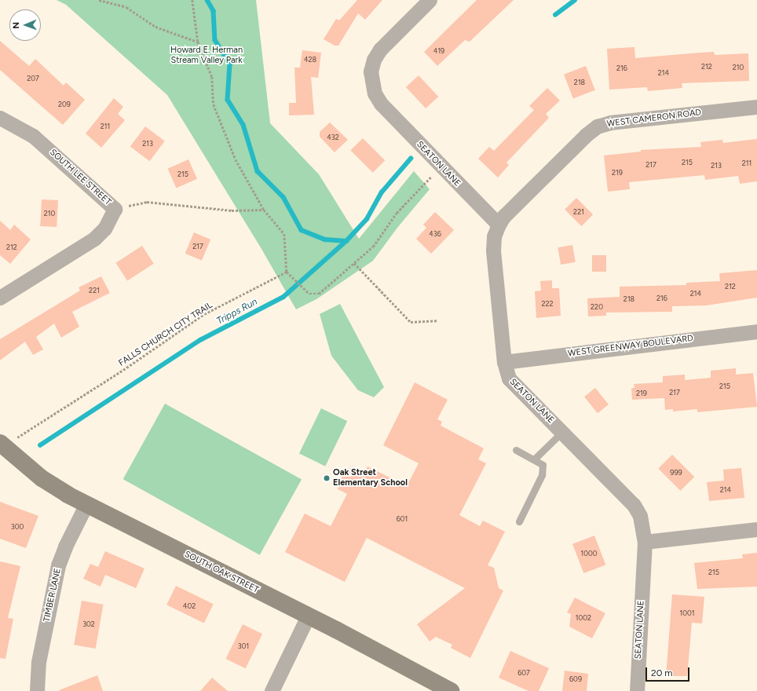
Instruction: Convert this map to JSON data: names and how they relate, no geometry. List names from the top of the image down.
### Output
{
  "streets": {
    "street": [
      "WEST CAMERON ROAD",
      "SEATON LANE",
      "SOUTH LEE STREET",
      "WEST GREENWAY BOULEVARD",
      "SOUTH OAK STREET",
      "TIMBER LANE"
    ],
    "path": ["FALLS CHURCH CITY TRAIL"]
  },
  "crossings": [
    ["WEST CAMERON ROAD", "SEATON LANE"],
    ["SEATON LANE", "WEST GREENWAY BOULEVARD"],
    ["FALLS CHURCH CITY TRAIL", "SOUTH OAK STREET"],
    ["SOUTH OAK STREET", "TIMBER LANE"]
  ],
  "water": ["Tripps Run"],
  "parks": ["Howard E. Herman Stream Valley Park"],
  "places": ["Oak Street Elementary School"],
  "house_numbers": [
    "419",
    "428",
    "212",
    "210",
    "216",
    "214",
    "207",
    "218",
    "209",
    "211",
    "432",
    "213",
    "215",
    "211",
    "217",
    "213",
    "219",
    "215",
    "221",
    "210",
    "436",
    "217",
    "212",
    "212",
    "221",
    "214",
    "216",
    "218",
    "222",
    "220",
    "215",
    "217",
    "219",
    "999",
    "214",
    "601",
    "300",
    "1000",
    "215",
    "402",
    "1001",
    "1002",
    "302",
    "301",
    "607",
    "609"
  ],
  "scale_bar": "20 m",
  "north": "left"
}
